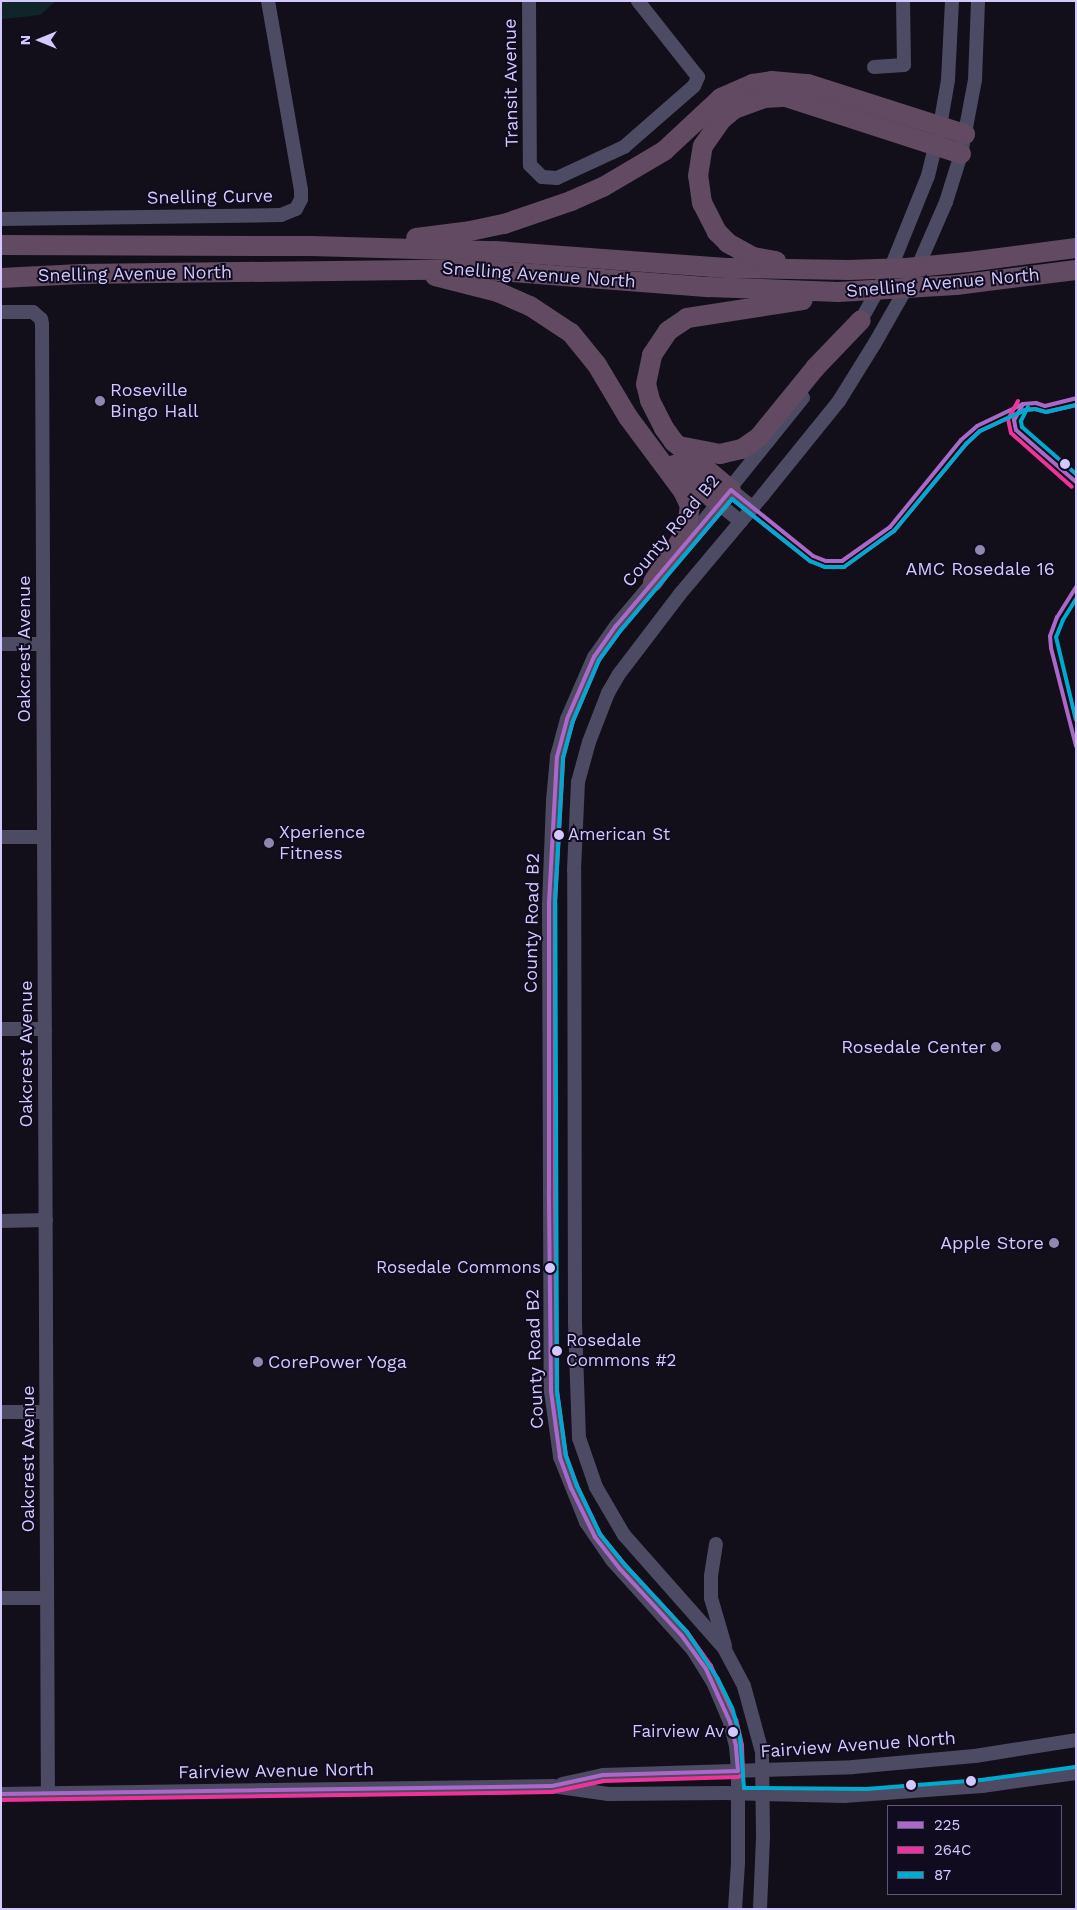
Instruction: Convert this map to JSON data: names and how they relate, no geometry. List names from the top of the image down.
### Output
{
  "streets": {
    "highway": ["Snelling Avenue North"],
    "street": [
      "Transit Avenue",
      "Snelling Curve",
      "County Road B2",
      "Oakcrest Avenue",
      "Fairview Avenue North"
    ]
  },
  "crossings": [
    ["County Road B2", "Fairview Avenue North"],
    ["Oakcrest Avenue", "Fairview Avenue North"]
  ],
  "places": [
    "Roseville Bingo Hall",
    "AMC Rosedale 16",
    "American St",
    "Xperience Fitness",
    "Rosedale Center",
    "Apple Store",
    "Rosedale Commons",
    "Rosedale Commons #2",
    "CorePower Yoga",
    "Fairview Av"
  ],
  "lines": ["transit line 225", "transit line 264C", "transit line 87"],
  "legend": ["225", "264C", "87"],
  "north": "left"
}
